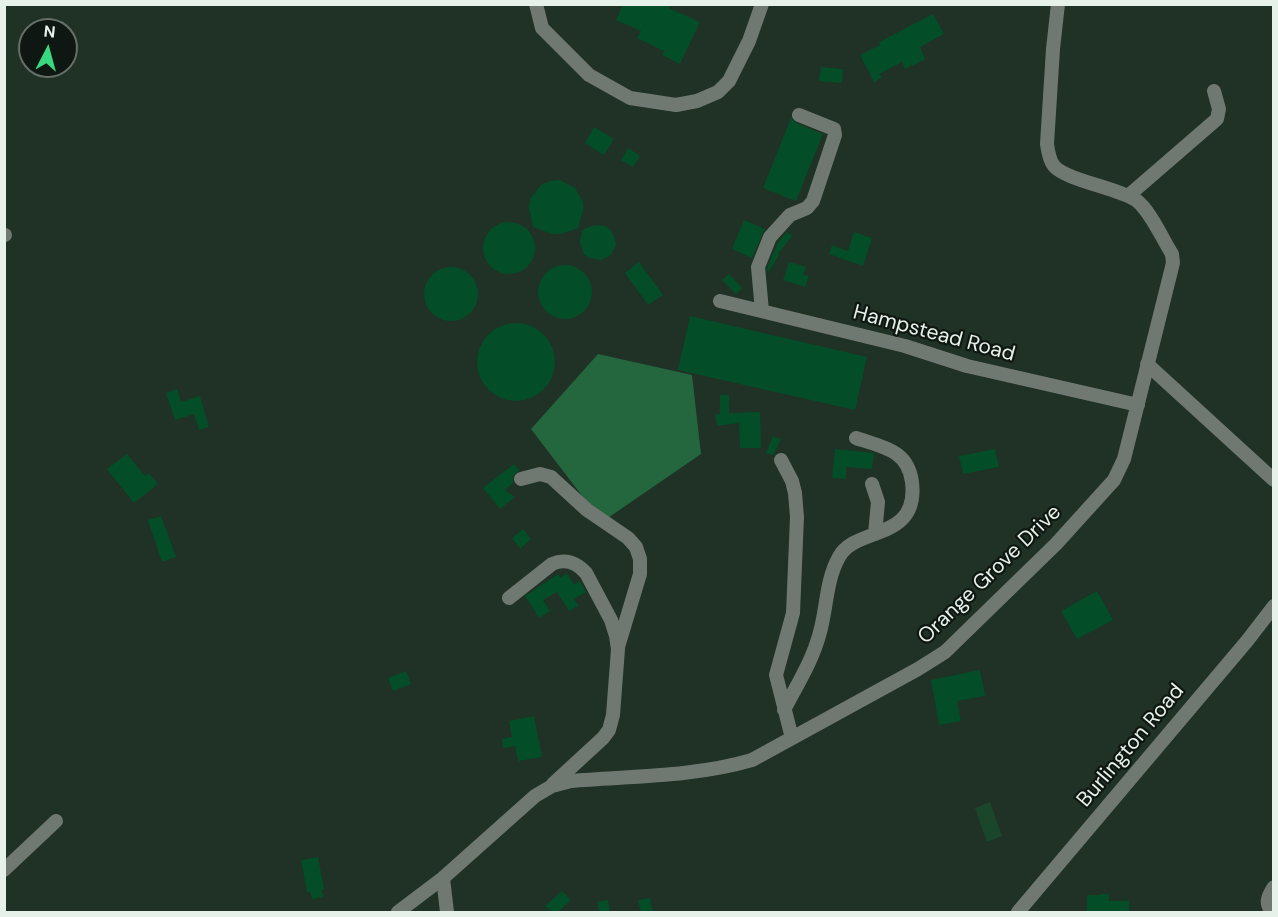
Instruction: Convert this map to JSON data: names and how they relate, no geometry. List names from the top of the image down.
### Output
{
  "streets": {
    "street": ["Hampstead Road", "Orange Grove Drive", "Burlington Road"]
  },
  "crossings": [
    ["Hampstead Road", "Orange Grove Drive"]
  ],
  "north": "top"
}
